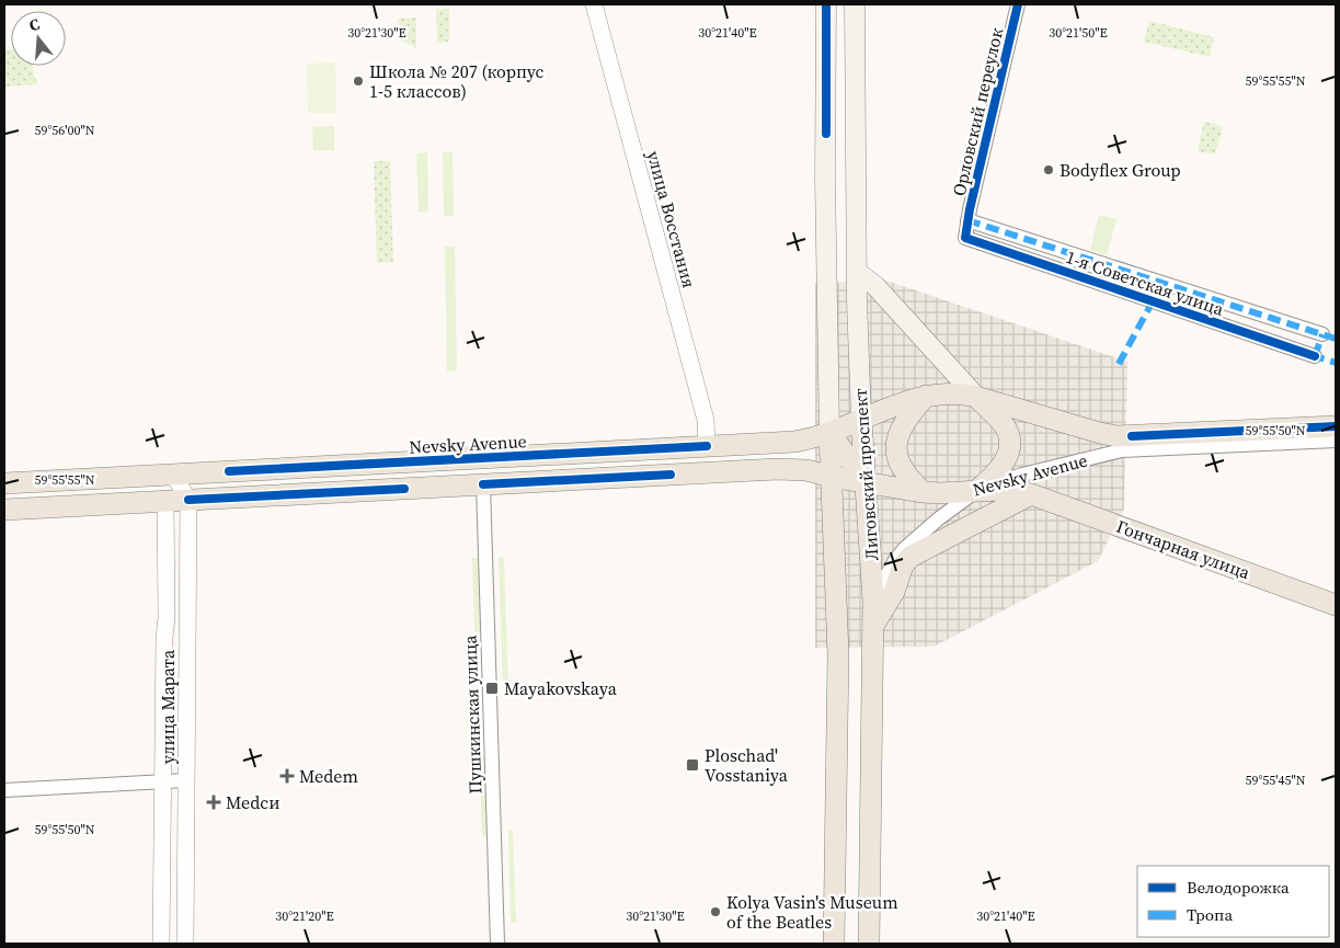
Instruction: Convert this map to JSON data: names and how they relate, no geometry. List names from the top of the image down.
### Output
{
  "streets": {
    "main road": ["Nevsky Avenue", "Лиговский проспект", "Гончарная улица"],
    "street": [
      "Орловский переулок",
      "улица Восстания",
      "1-я Советская улица",
      "улица Марата",
      "Пушкинская улица"
    ]
  },
  "crossings": [
    ["Орловский переулок", "1-я Советская улица"],
    ["улица Восстания", "Nevsky Avenue"],
    ["Nevsky Avenue", "Лиговский проспект"],
    ["Nevsky Avenue", "Гончарная улица"],
    ["Nevsky Avenue", "улица Марата"],
    ["Nevsky Avenue", "Пушкинская улица"]
  ],
  "places": {
    "other": ["Школа № 207 (корпус 1-5 классов)", "Bodyflex Group", "Kolya Vasin's Museum of the Beatles"],
    "transit": ["Mayakovskaya", "Ploschad' Vosstaniya"],
    "health": ["Medem", "Medси"]
  },
  "legend": ["Велодорожка", "Тропа"],
  "north": "top",
  "coordinates": [
    "30°21'30\"E",
    "30°21'40\"E",
    "30°21'50\"E",
    "59°55'55\"N",
    "59°56'00\"N",
    "59°55'50\"N",
    "59°55'45\"N",
    "30°21'20\"E"
  ]
}
